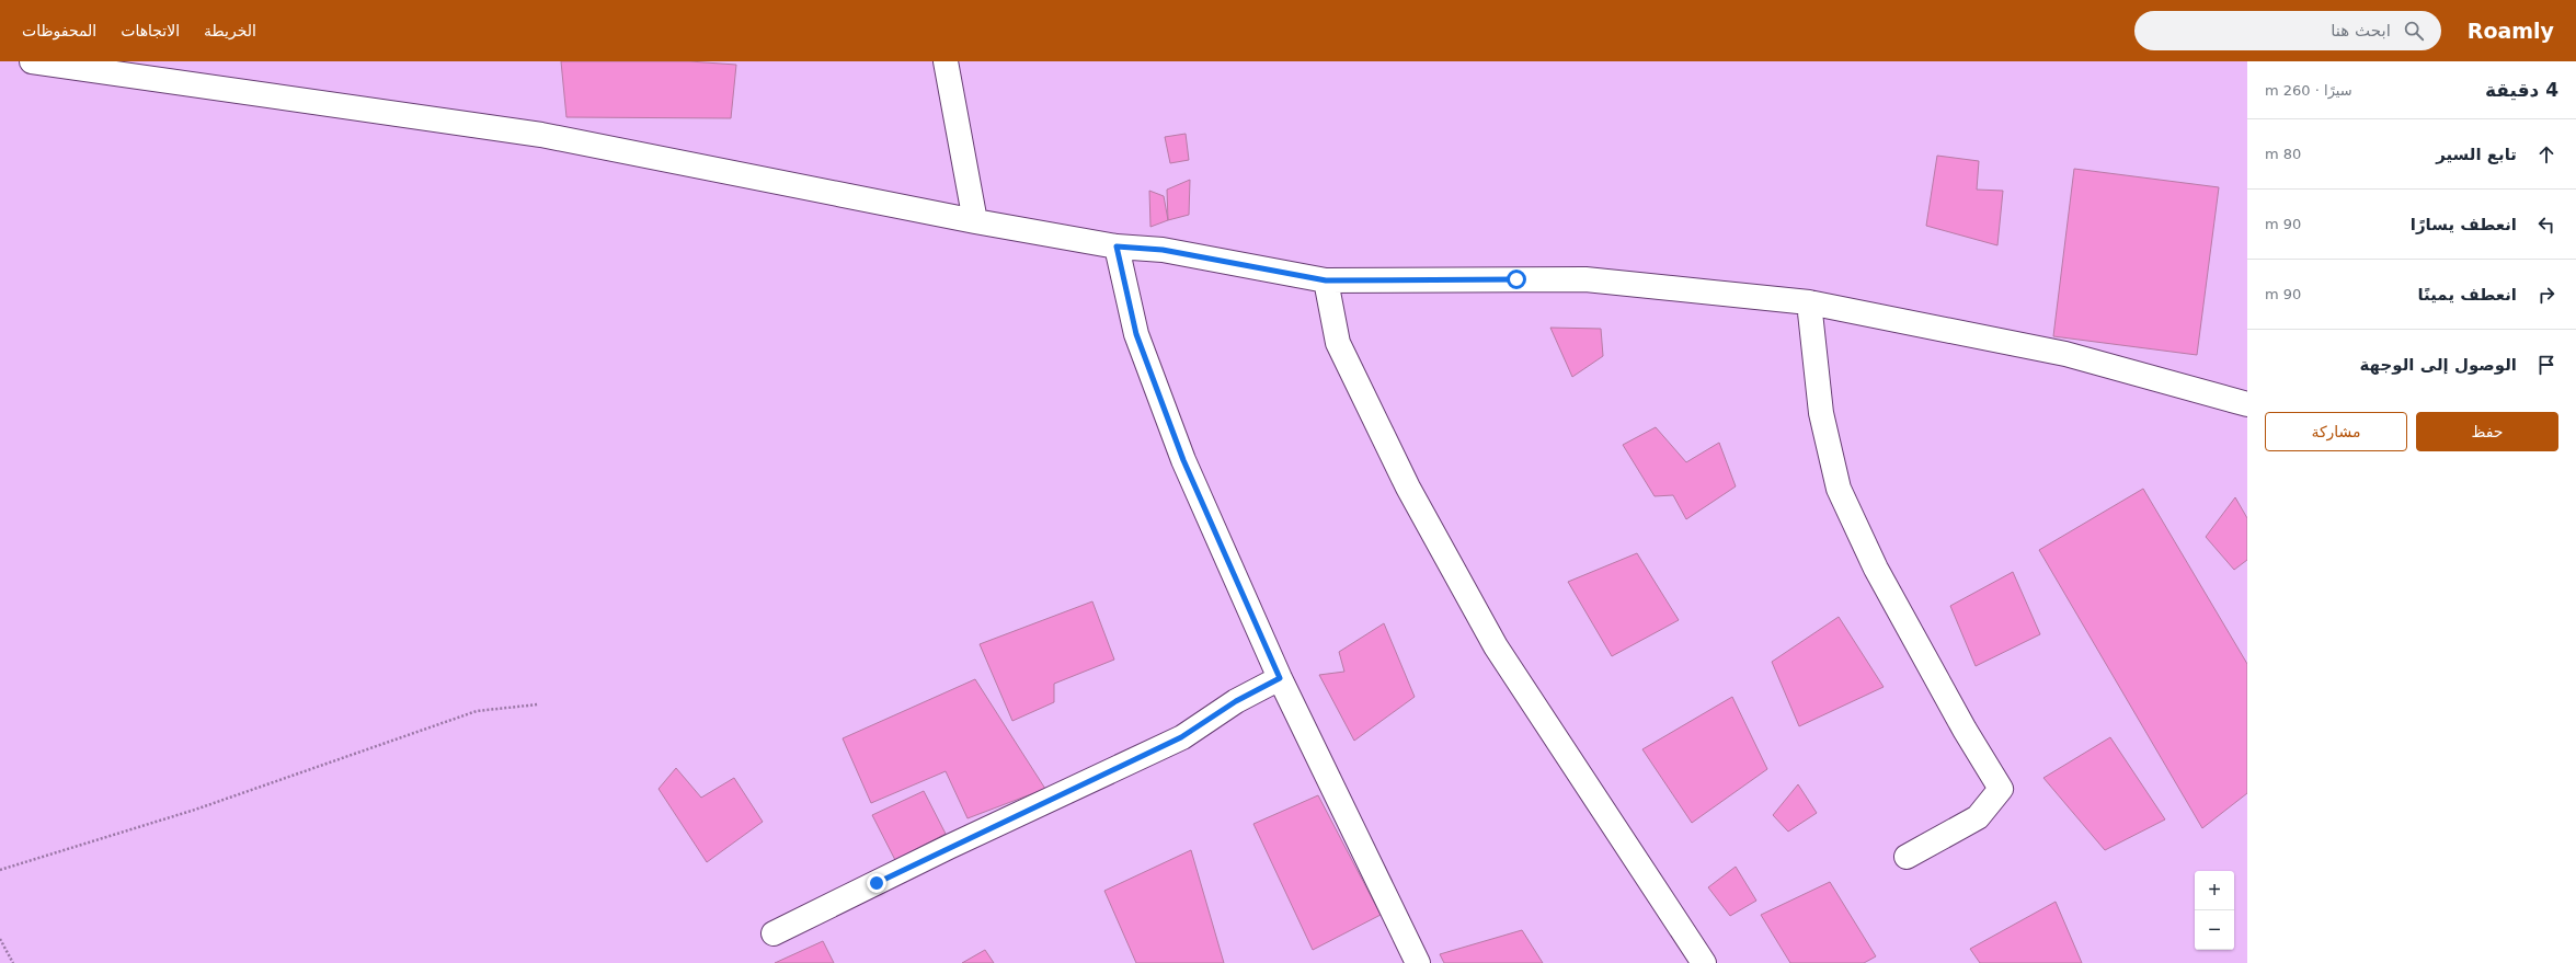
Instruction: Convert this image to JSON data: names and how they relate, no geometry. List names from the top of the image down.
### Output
{
  "page": {
    "header": "Roamly",
    "search": "ابحث هنا",
    "nav": ["الخريطة", "الاتجاهات", "المحفوظات"],
    "heading": ["4 دقيقة", "سيرًا · 260 m"],
    "list": [
      ["تابع السير", "80 m"],
      ["انعطف يسارًا", "90 m"],
      ["انعطف يمينًا", "90 m"],
      "الوصول إلى الوجهة"
    ],
    "buttons": ["حفظ", "مشاركة"],
    "map_buttons": ["+", "−"]
  }
}
